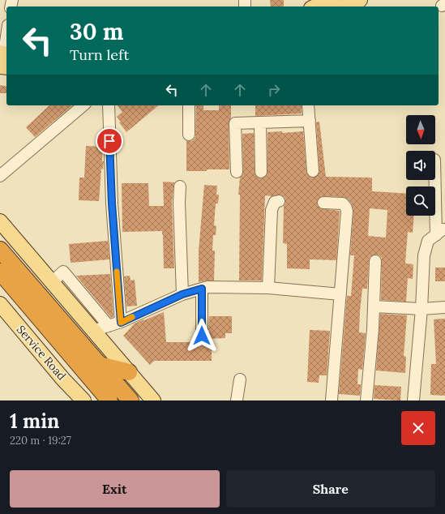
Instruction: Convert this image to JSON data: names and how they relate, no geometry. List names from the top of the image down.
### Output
{
  "streets": {
    "main road": ["Service Road"]
  },
  "north": "bottom",
  "page": {
    "turn": ["30 m", "Turn left"],
    "heading": ["1 min", "220 m · 19:27"],
    "buttons": ["Exit", "Share"]
  }
}
